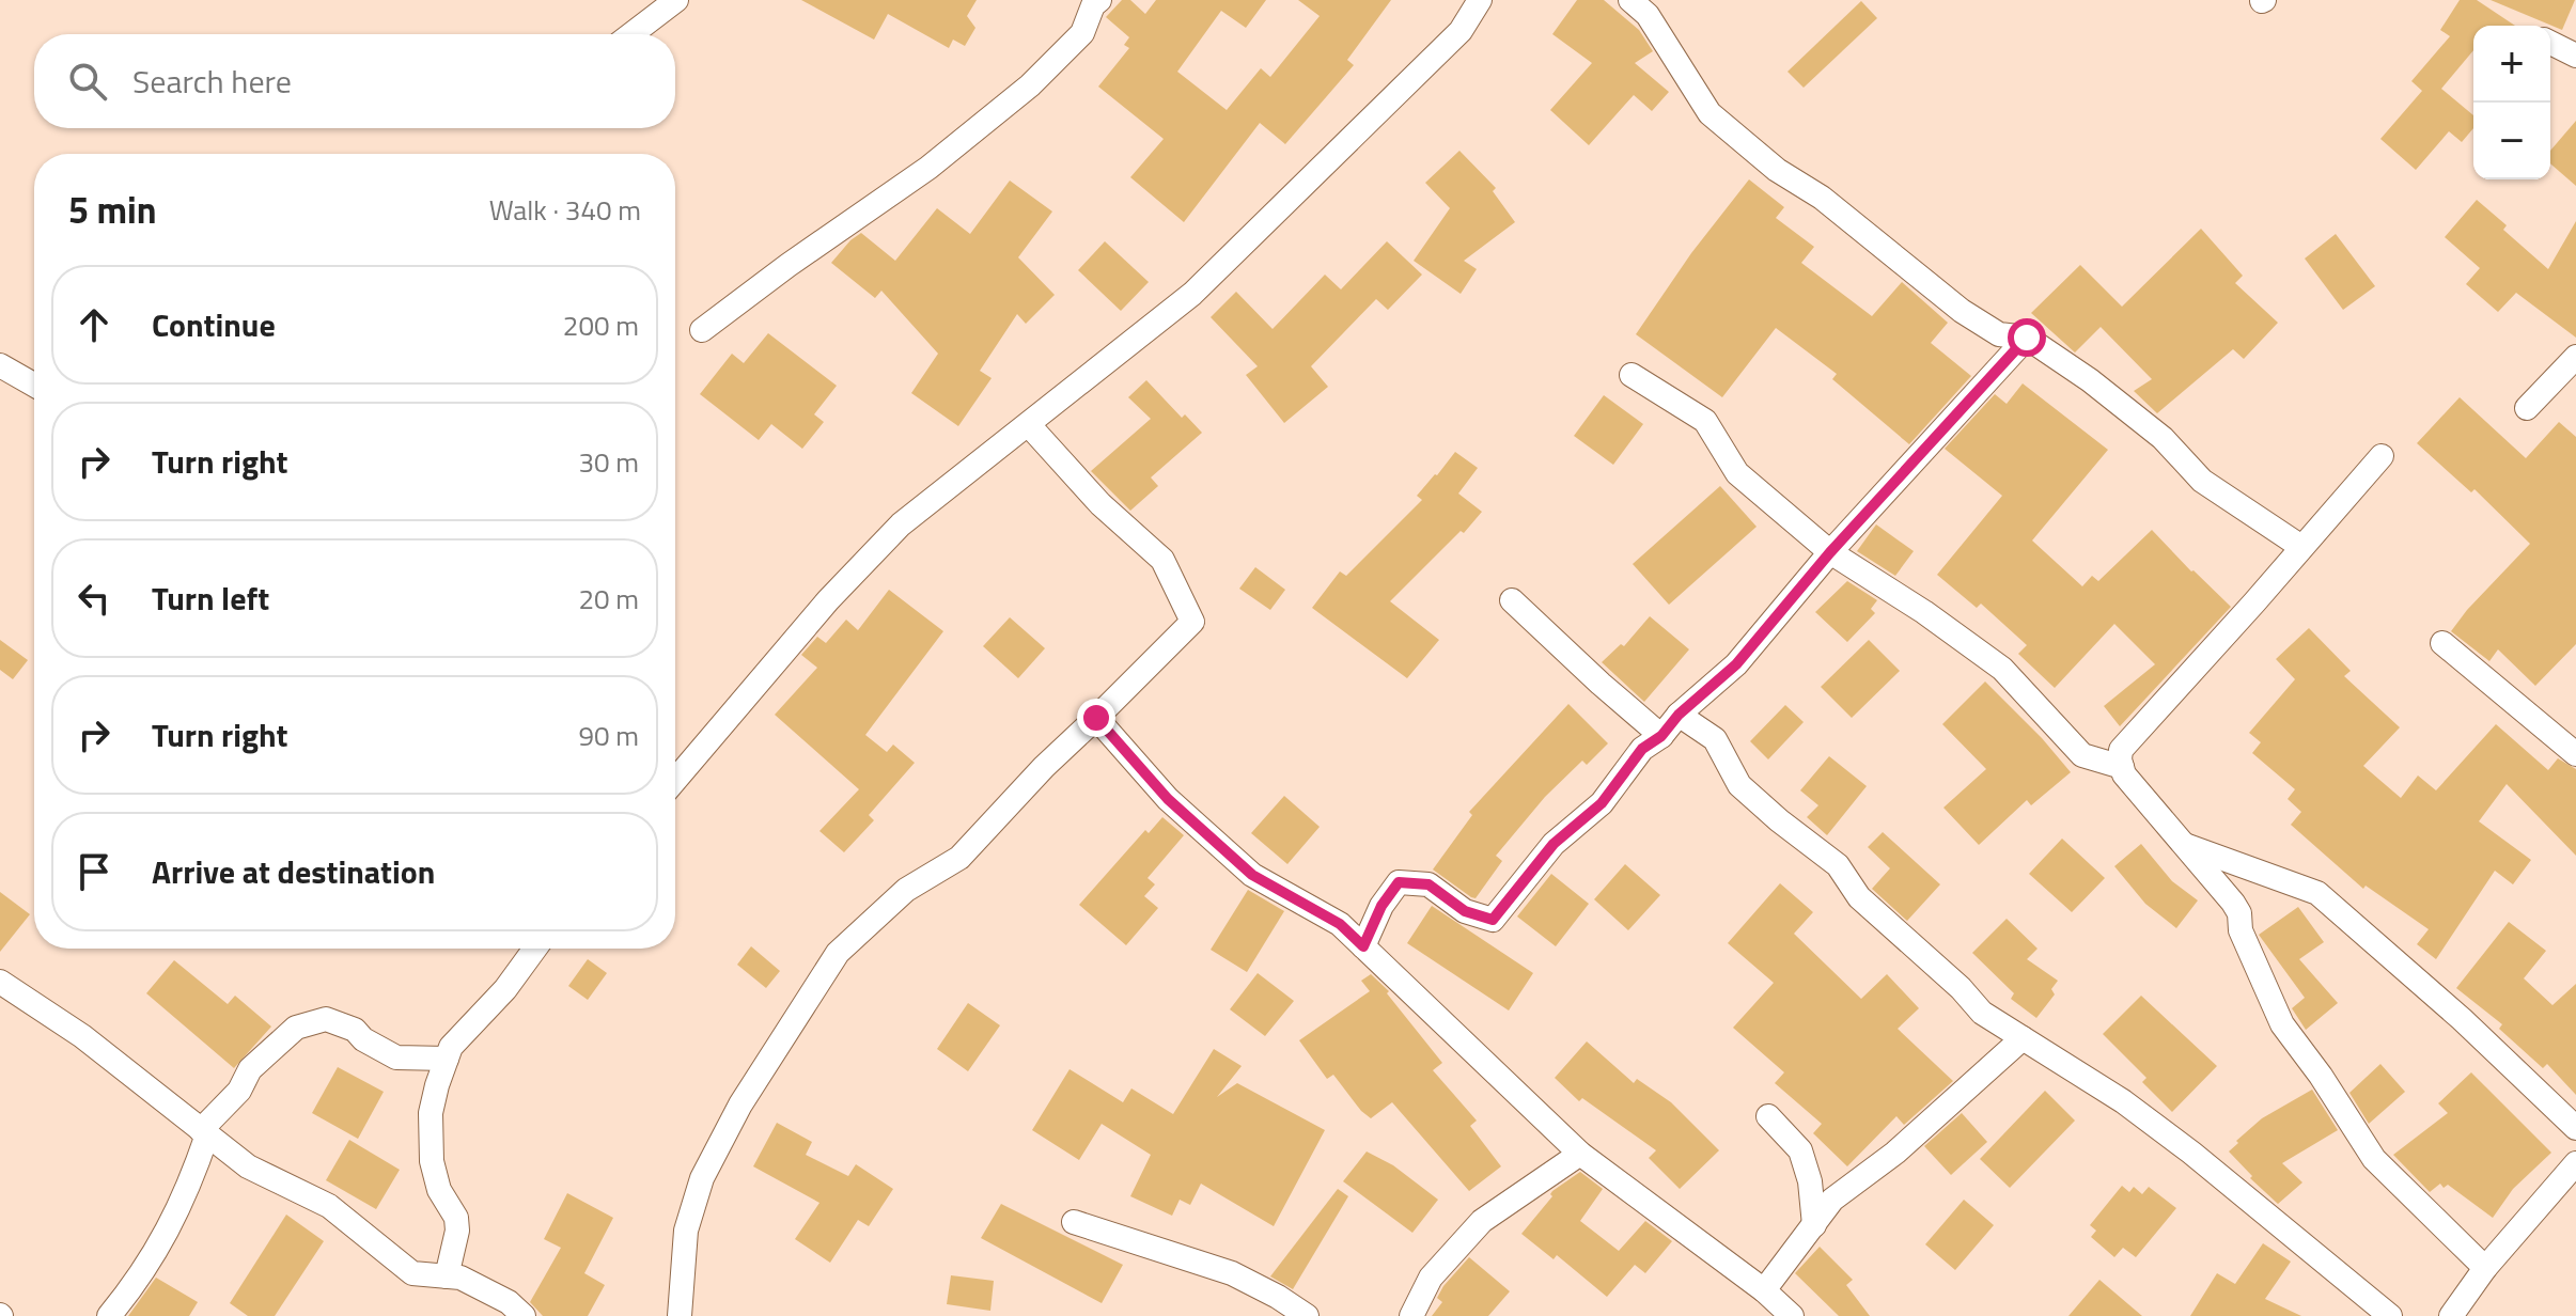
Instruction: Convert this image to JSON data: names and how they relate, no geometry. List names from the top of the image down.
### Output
{
  "page": {
    "map_buttons": ["+", "−"],
    "search": "Search here",
    "heading": ["5 min", "Walk · 340 m"],
    "list": [
      ["Continue", "200 m"],
      ["Turn right", "30 m"],
      ["Turn left", "20 m"],
      ["Turn right", "90 m"],
      "Arrive at destination"
    ]
  }
}
